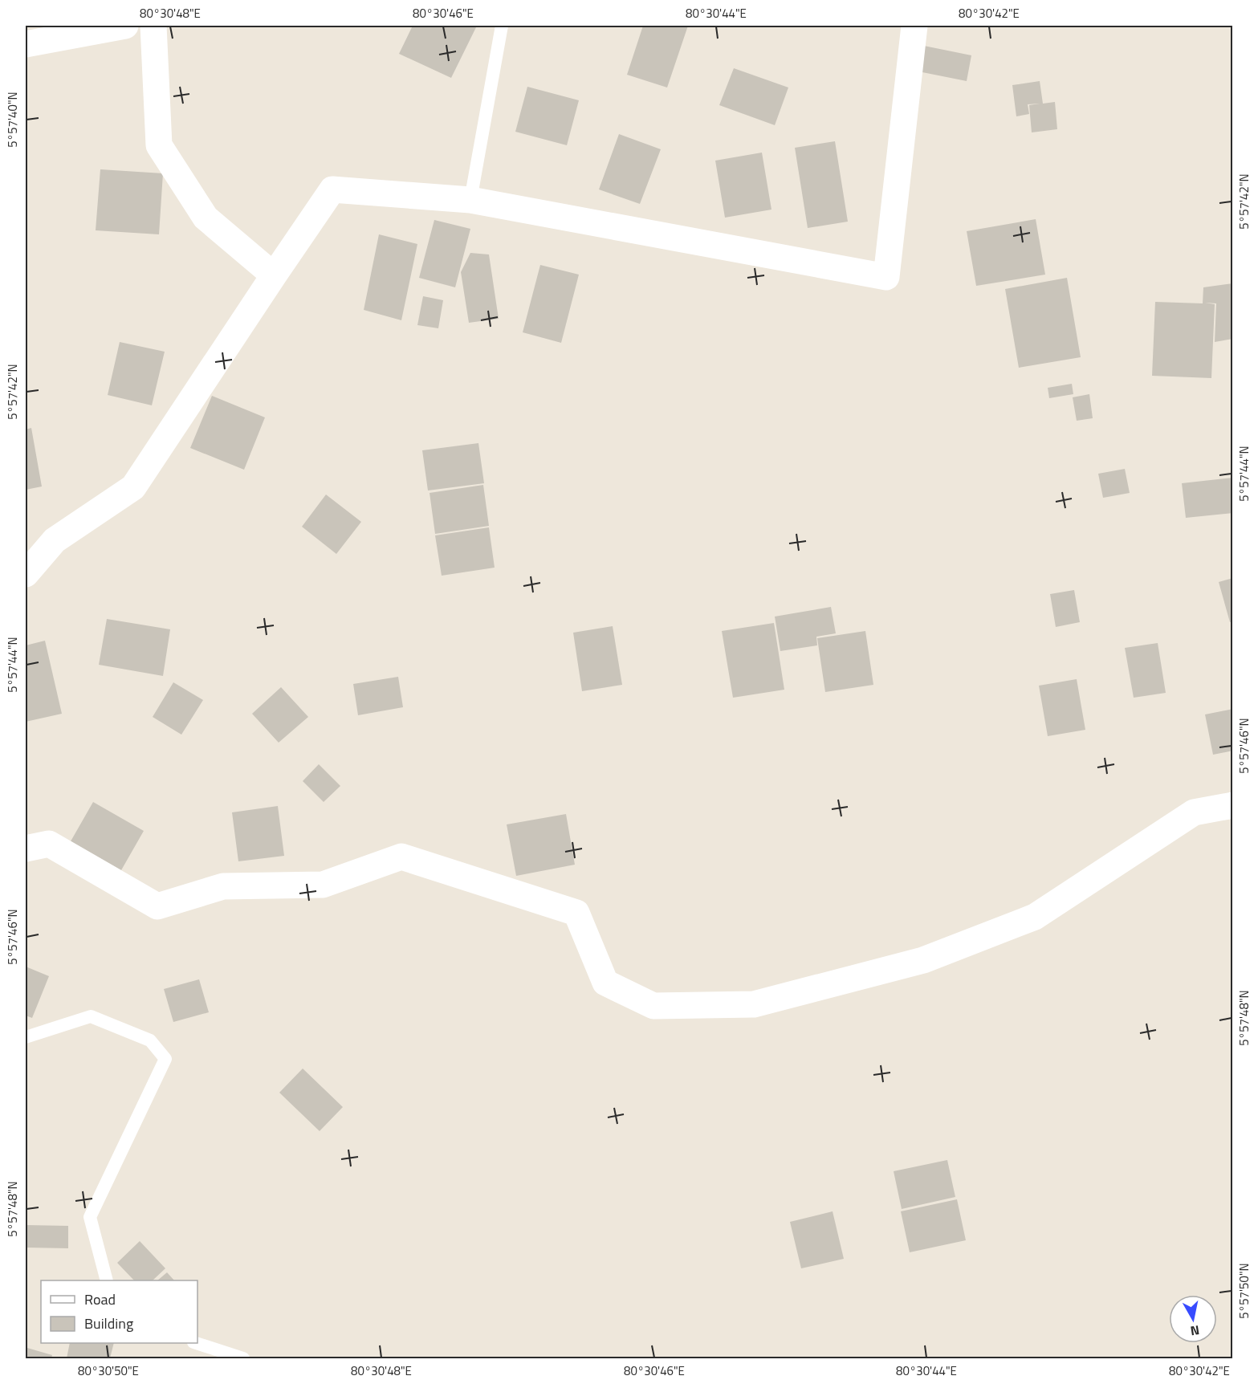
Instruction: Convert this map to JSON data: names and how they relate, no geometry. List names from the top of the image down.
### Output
{
  "legend": ["Road", "Building"],
  "north": "bottom",
  "coordinates": [
    "80°30'48\"E",
    "80°30'46\"E",
    "80°30'44\"E",
    "80°30'42\"E",
    "5°57'40\"N",
    "5°57'42\"N",
    "5°57'44\"N",
    "5°57'46\"N",
    "5°57'48\"N",
    "5°57'50\"N",
    "80°30'50\"E"
  ]
}
